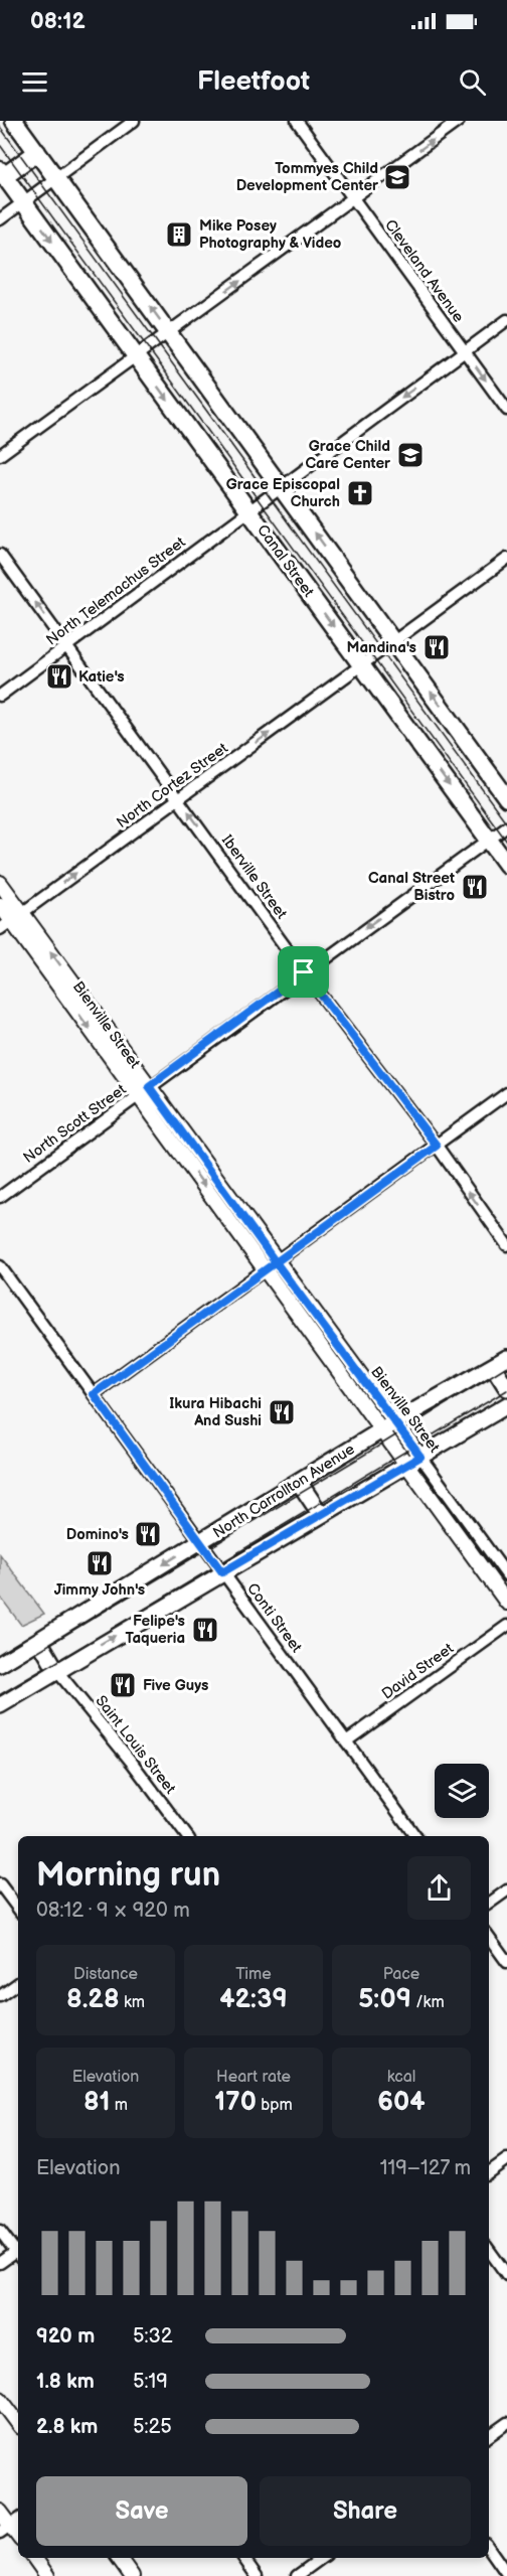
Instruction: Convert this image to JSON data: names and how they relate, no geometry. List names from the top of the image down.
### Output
{
  "streets": {
    "main road": ["Canal Street", "North Carrollton Avenue"],
    "street": [
      "Cleveland Avenue",
      "North Telemachus Street",
      "North Cortez Street",
      "Iberville Street",
      "Bienville Street",
      "North Scott Street",
      "Conti Street",
      "David Street",
      "Saint Louis Street"
    ]
  },
  "crossings": [
    ["Cleveland Avenue", "North Telemachus Street"],
    ["Canal Street", "North Telemachus Street"],
    ["Canal Street", "North Cortez Street"],
    ["Canal Street", "North Scott Street"],
    ["North Telemachus Street", "Iberville Street"],
    ["North Cortez Street", "Iberville Street"],
    ["North Cortez Street", "Bienville Street"],
    ["Iberville Street", "North Scott Street"],
    ["Bienville Street", "North Scott Street"],
    ["Bienville Street", "North Carrollton Avenue"],
    ["North Carrollton Avenue", "Conti Street"],
    ["Conti Street", "David Street"]
  ],
  "one_way": [
    "North Telemachus Street",
    "North Cortez Street",
    "Iberville Street",
    "North Scott Street"
  ],
  "places": {
    "school or university": ["Tommyes Child Development Center", "Grace Child Care Center"],
    "building": ["Mike Posey Photography & Video"],
    "church": ["Grace Episcopal Church"],
    "restaurant": [
      "Mandina's",
      "Katie's",
      "Canal Street Bistro",
      "Ikura Hibachi And Sushi",
      "Domino's",
      "Jimmy John's",
      "Felipe's Taqueria",
      "Five Guys"
    ]
  },
  "page": {
    "status": "08:12",
    "header": "Fleetfoot",
    "heading": ["Morning run", "08:12 · 9 × 920 m"],
    "stats": [
      ["Distance", "8.28 km"],
      ["Time", "42:39"],
      ["Pace", "5:09 /km"],
      ["Elevation", "81 m"],
      ["Heart rate", "170 bpm"],
      ["kcal", "604"]
    ],
    "chart": ["Elevation", "119–127 m"],
    "list": [
      {
        "name": "920 m",
        "note": "5:32"
      },
      {
        "name": "1.8 km",
        "note": "5:19"
      },
      {
        "name": "2.8 km",
        "note": "5:25"
      }
    ],
    "buttons": ["Save", "Share"]
  }
}
